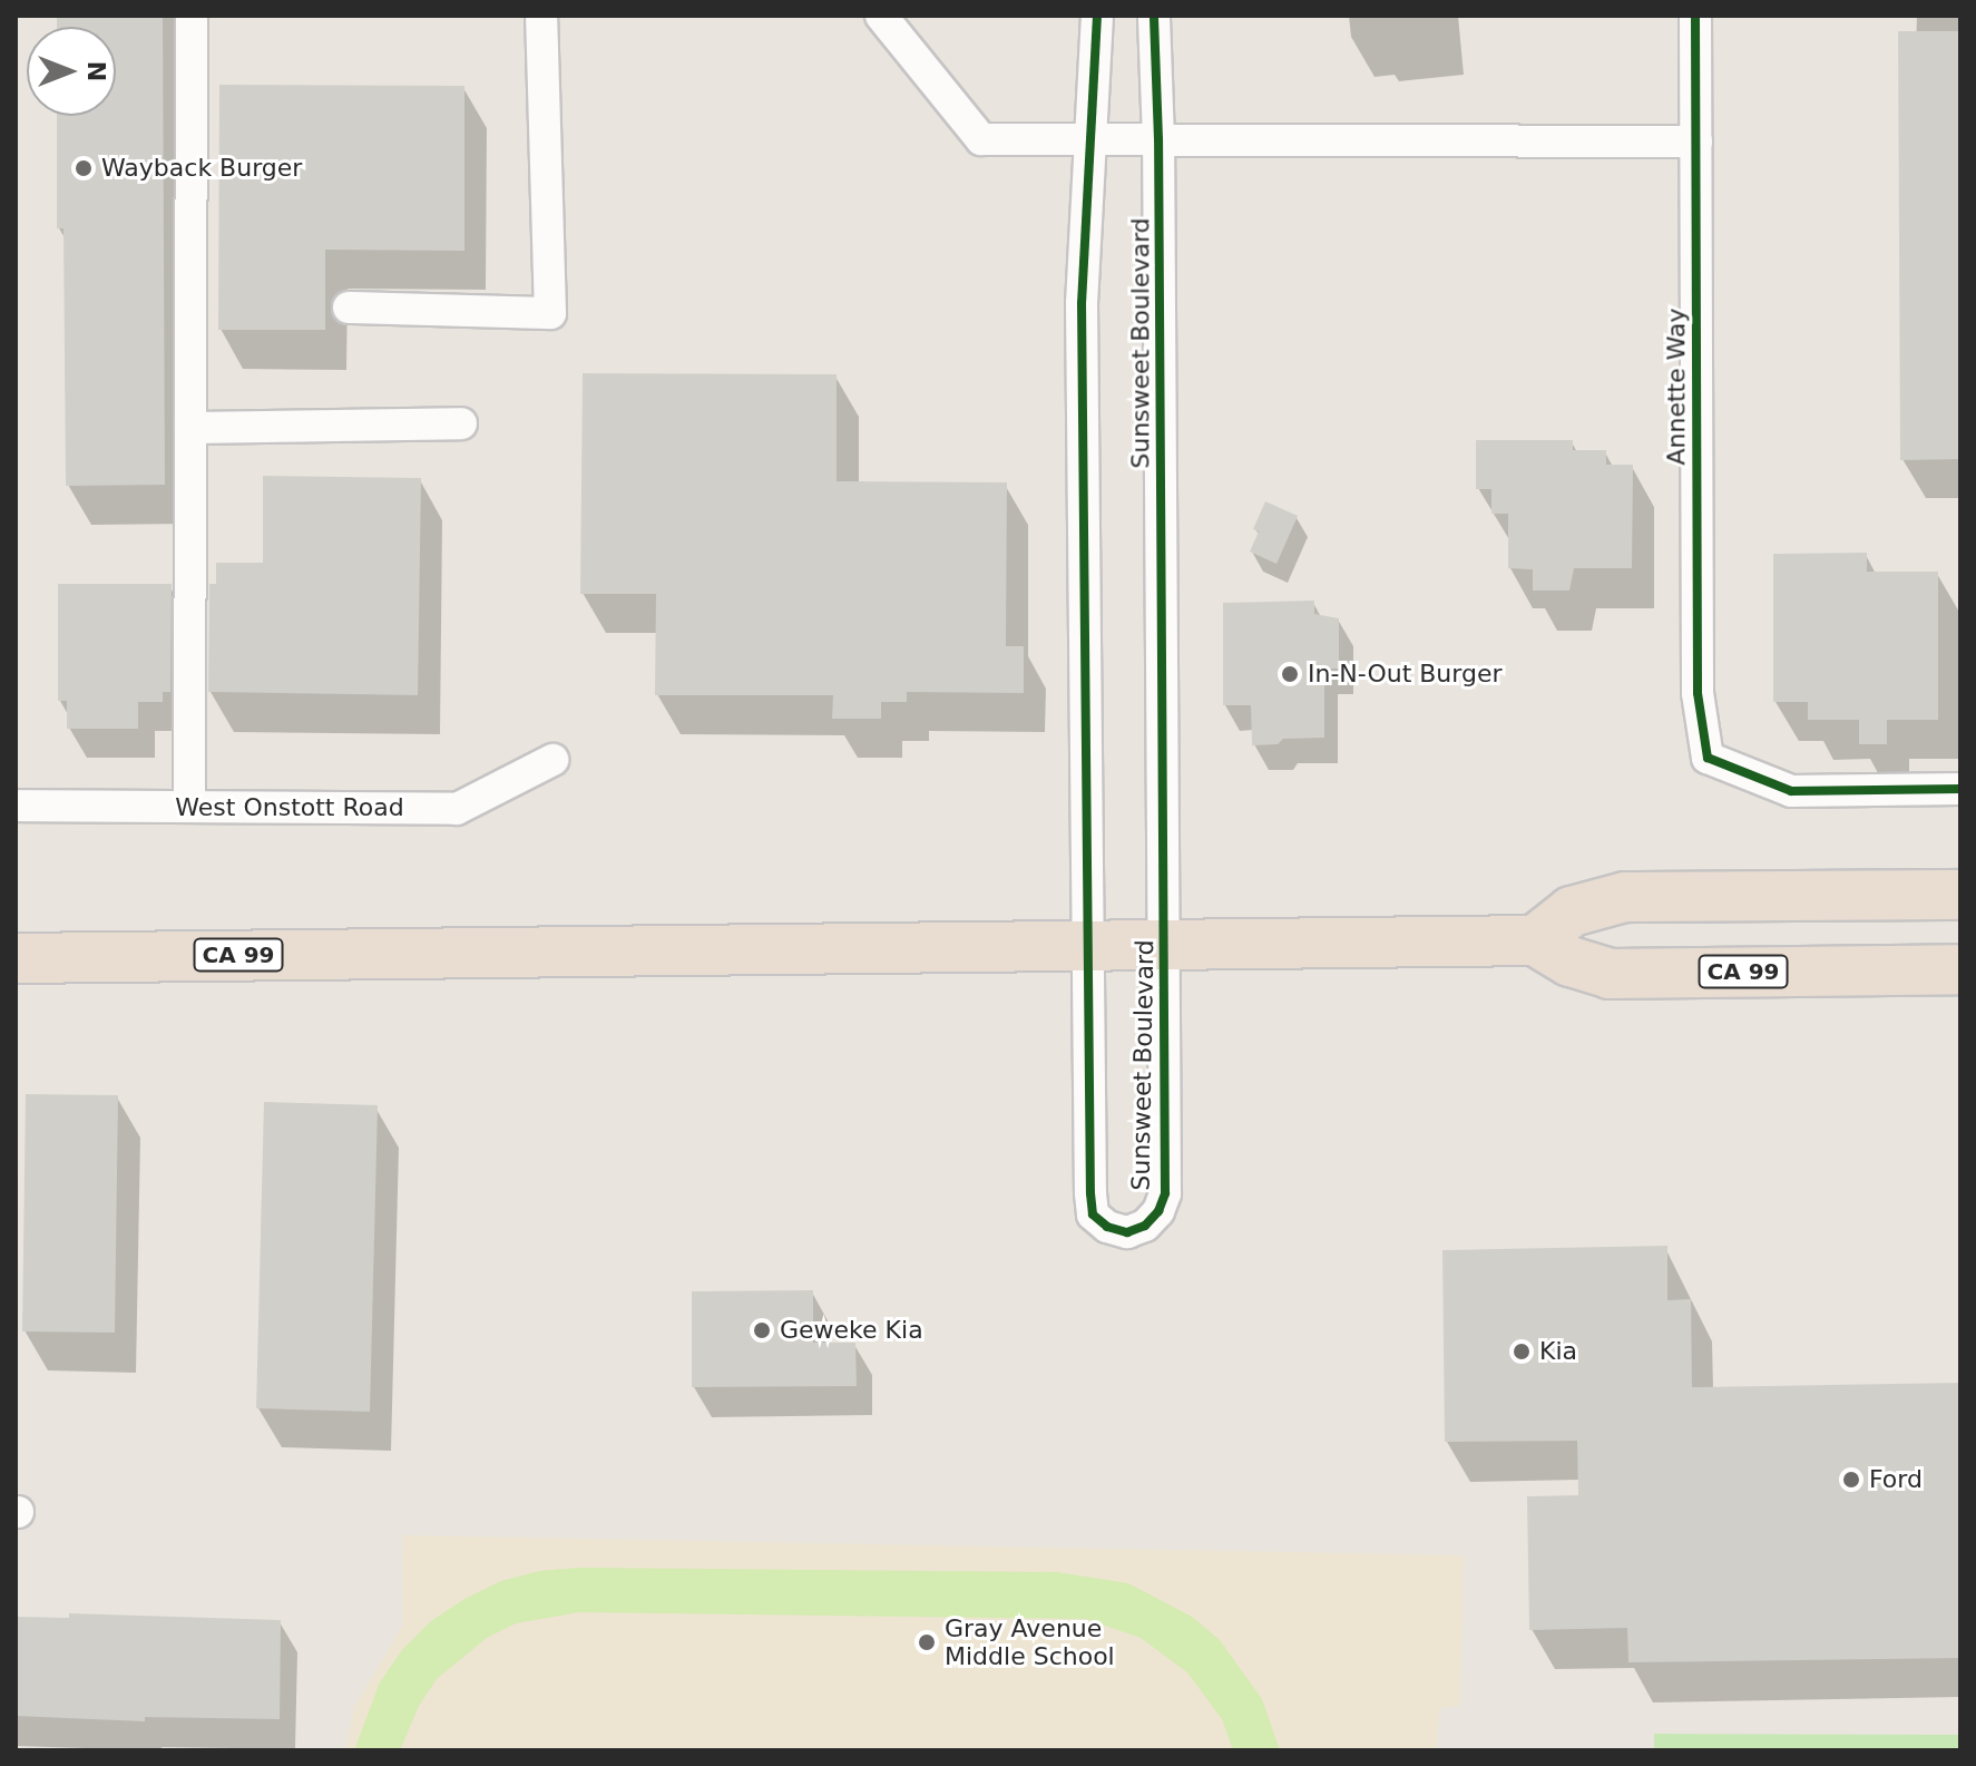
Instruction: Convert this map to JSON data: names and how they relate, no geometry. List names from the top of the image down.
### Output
{
  "streets": {
    "highway": ["CA 99"],
    "street": ["Sunsweet Boulevard", "Annette Way", "West Onstott Road"]
  },
  "crossings": [
    ["Sunsweet Boulevard", "CA 99"]
  ],
  "places": [
    "Wayback Burger",
    "In-N-Out Burger",
    "Geweke Kia",
    "Kia",
    "Ford",
    "Gray Avenue Middle School"
  ],
  "north": "right"
}
